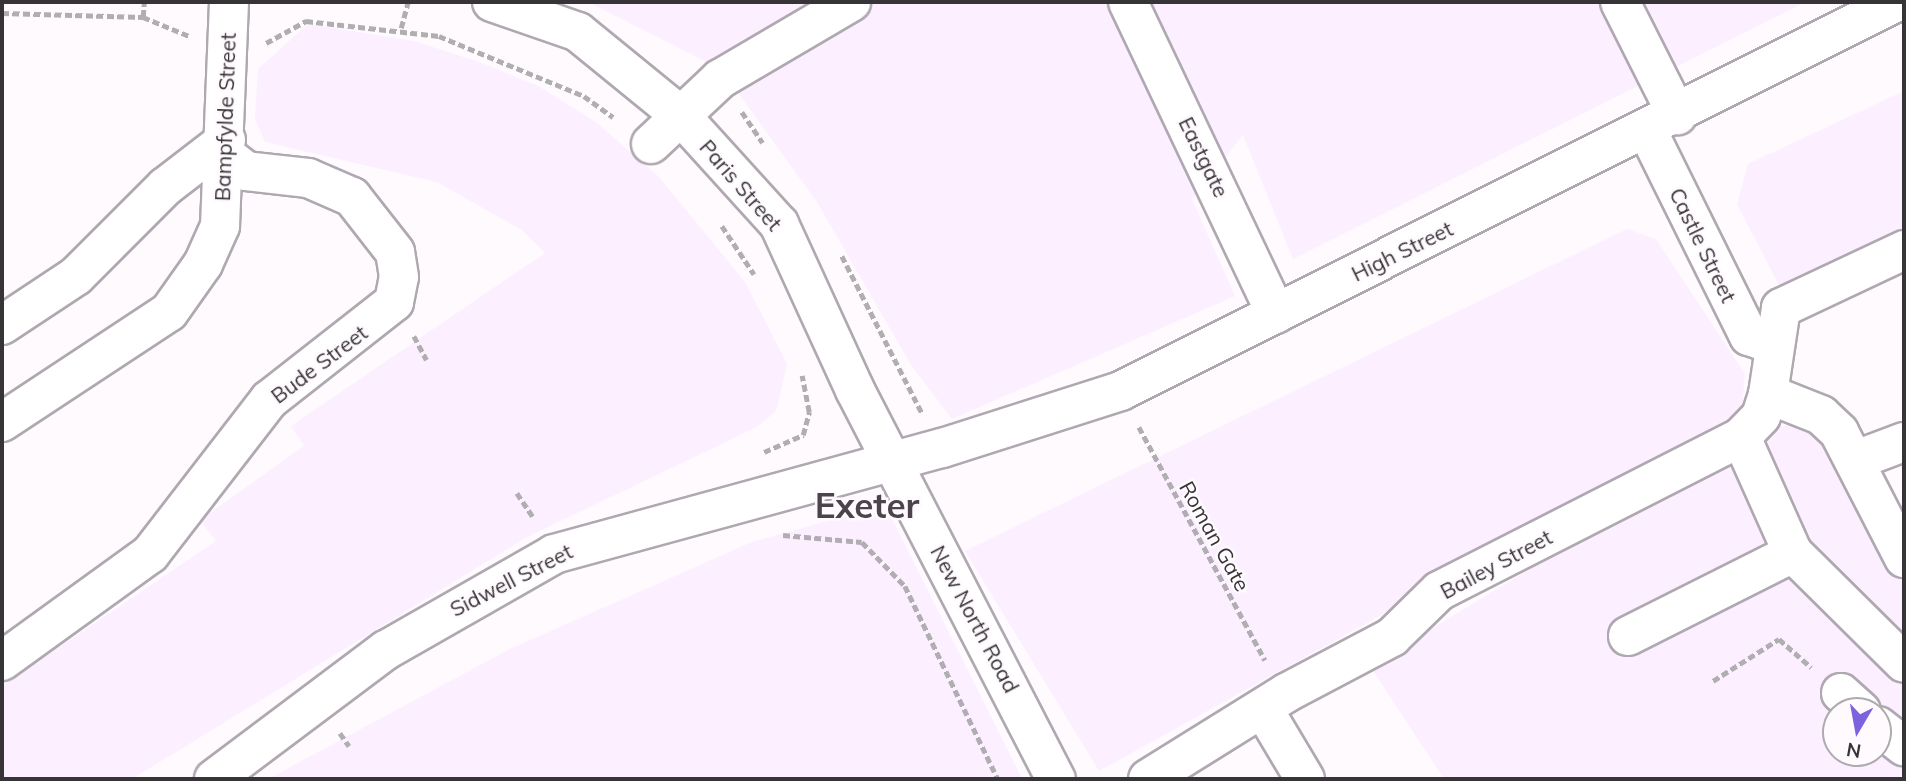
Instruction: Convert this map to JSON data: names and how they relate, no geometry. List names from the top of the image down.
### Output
{
  "streets": {
    "street": [
      "Bampfylde Street",
      "Eastgate",
      "Paris Street",
      "Castle Street",
      "High Street",
      "Bude Street",
      "Bailey Street",
      "Sidwell Street",
      "New North Road"
    ],
    "path": ["Roman Gate"]
  },
  "crossings": [
    ["Bampfylde Street", "Bude Street"],
    ["Eastgate", "High Street"],
    ["Paris Street", "High Street"],
    ["Paris Street", "Sidwell Street"],
    ["Paris Street", "New North Road"],
    ["Castle Street", "High Street"],
    ["Castle Street", "Bailey Street"],
    ["High Street", "Roman Gate"],
    ["High Street", "Sidwell Street"],
    ["High Street", "New North Road"],
    ["Roman Gate", "Bailey Street"],
    ["Sidwell Street", "New North Road"]
  ],
  "districts": ["Exeter"],
  "north": "bottom"
}
